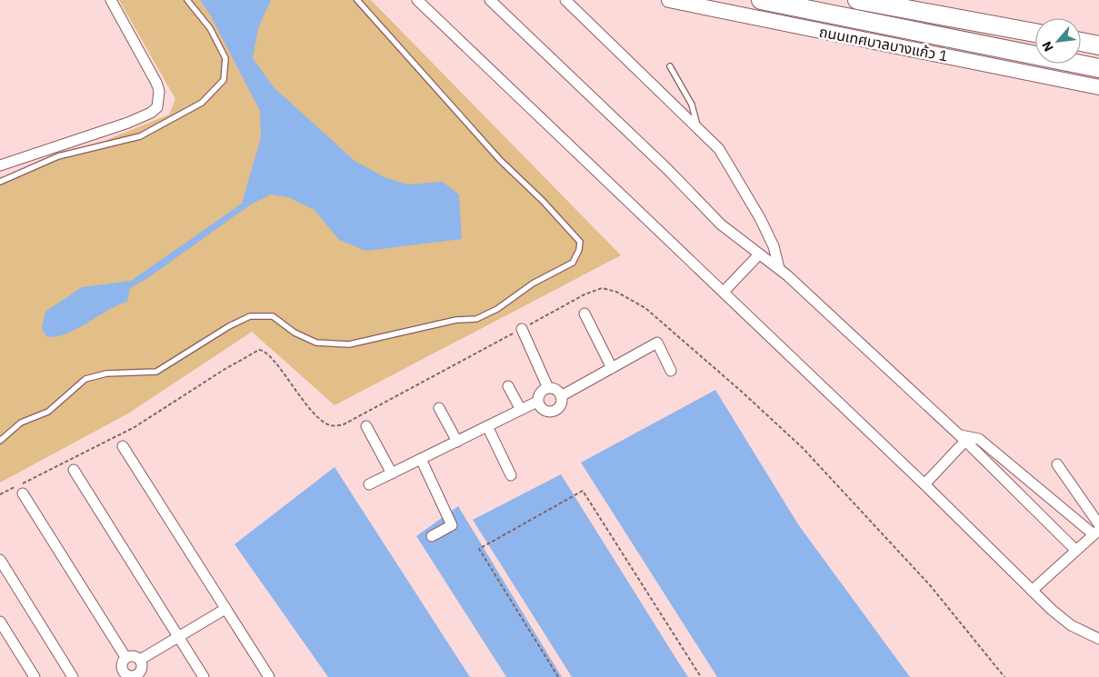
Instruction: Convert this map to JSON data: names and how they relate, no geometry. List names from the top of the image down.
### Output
{
  "streets": {
    "main road": ["ถนนเทศบาลบางแก้ว 1"]
  },
  "north": "bottom left"
}
